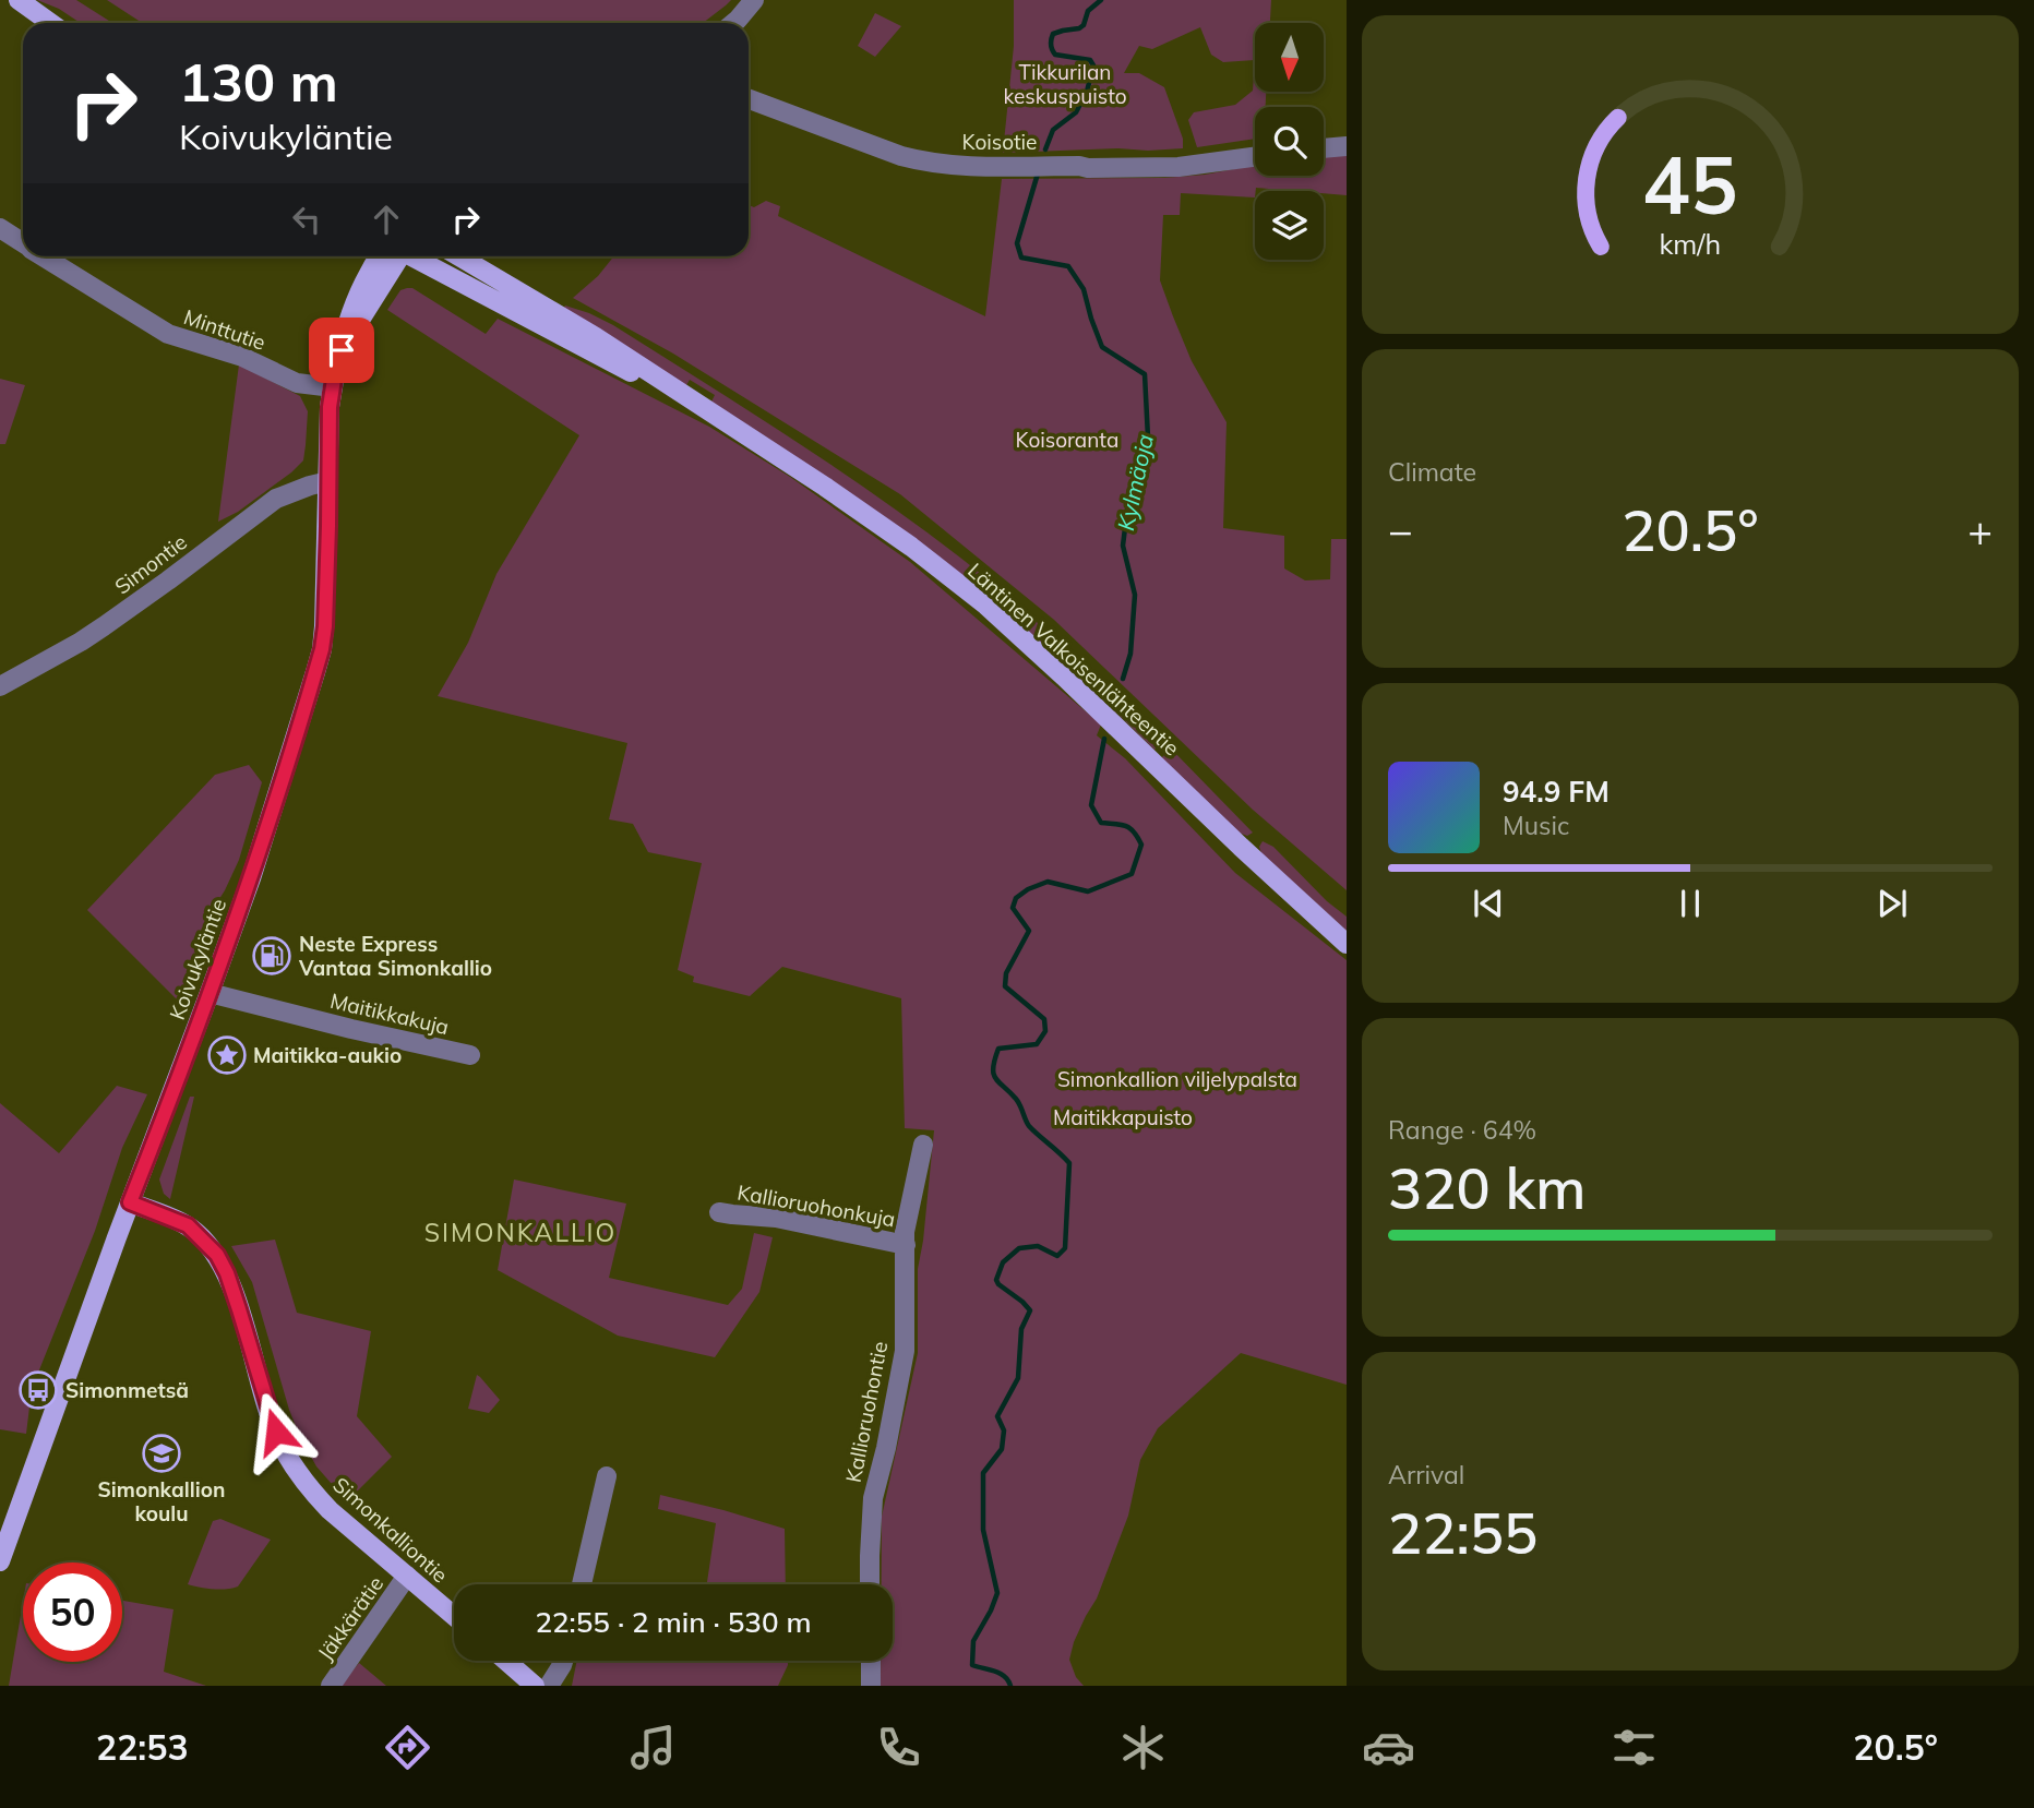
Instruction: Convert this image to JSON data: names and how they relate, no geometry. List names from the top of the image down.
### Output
{
  "streets": {
    "main road": ["Läntinen Valkoisenlähteentie", "Koivukyläntie", "Simonkalliontie"],
    "street": [
      "Koisotie",
      "Minttutie",
      "Simontie",
      "Maitikkakuja",
      "Kallioruohonkuja",
      "Kallioruohontie",
      "Jäkkärätie"
    ]
  },
  "crossings": [
    ["Minttutie", "Koivukyläntie"],
    ["Simontie", "Koivukyläntie"],
    ["Koivukyläntie", "Maitikkakuja"],
    ["Koivukyläntie", "Simonkalliontie"],
    ["Kallioruohonkuja", "Kallioruohontie"],
    ["Simonkalliontie", "Jäkkärätie"]
  ],
  "districts": ["SIMONKALLIO"],
  "water": ["Kylmäoja"],
  "parks": [
    "Tikkurilan keskuspuisto",
    "Koisoranta",
    "Simonkallion viljelypalsta",
    "Maitikkapuisto"
  ],
  "places": {
    "fuel station": ["Neste Express Vantaa Simonkallio"],
    "place": ["Maitikka-aukio"],
    "bus stop": ["Simonmetsä"],
    "school or university": ["Simonkallion koulu"]
  },
  "north": "bottom",
  "page": {
    "turn": ["130 m", "Koivukyläntie"],
    "tile": [
      "Climate",
      ["Range · 64%", "320 km"],
      ["Arrival", "22:55"]
    ],
    "heat": ["−", "20.5°", "+"],
    "song": ["94.9 FM", "Music"],
    "limit": "50",
    "trip": "22:55 · 2 min · 530 m",
    "tabs": ["22:53", "20.5°"],
    "gauge": ["45", "km/h"]
  }
}
